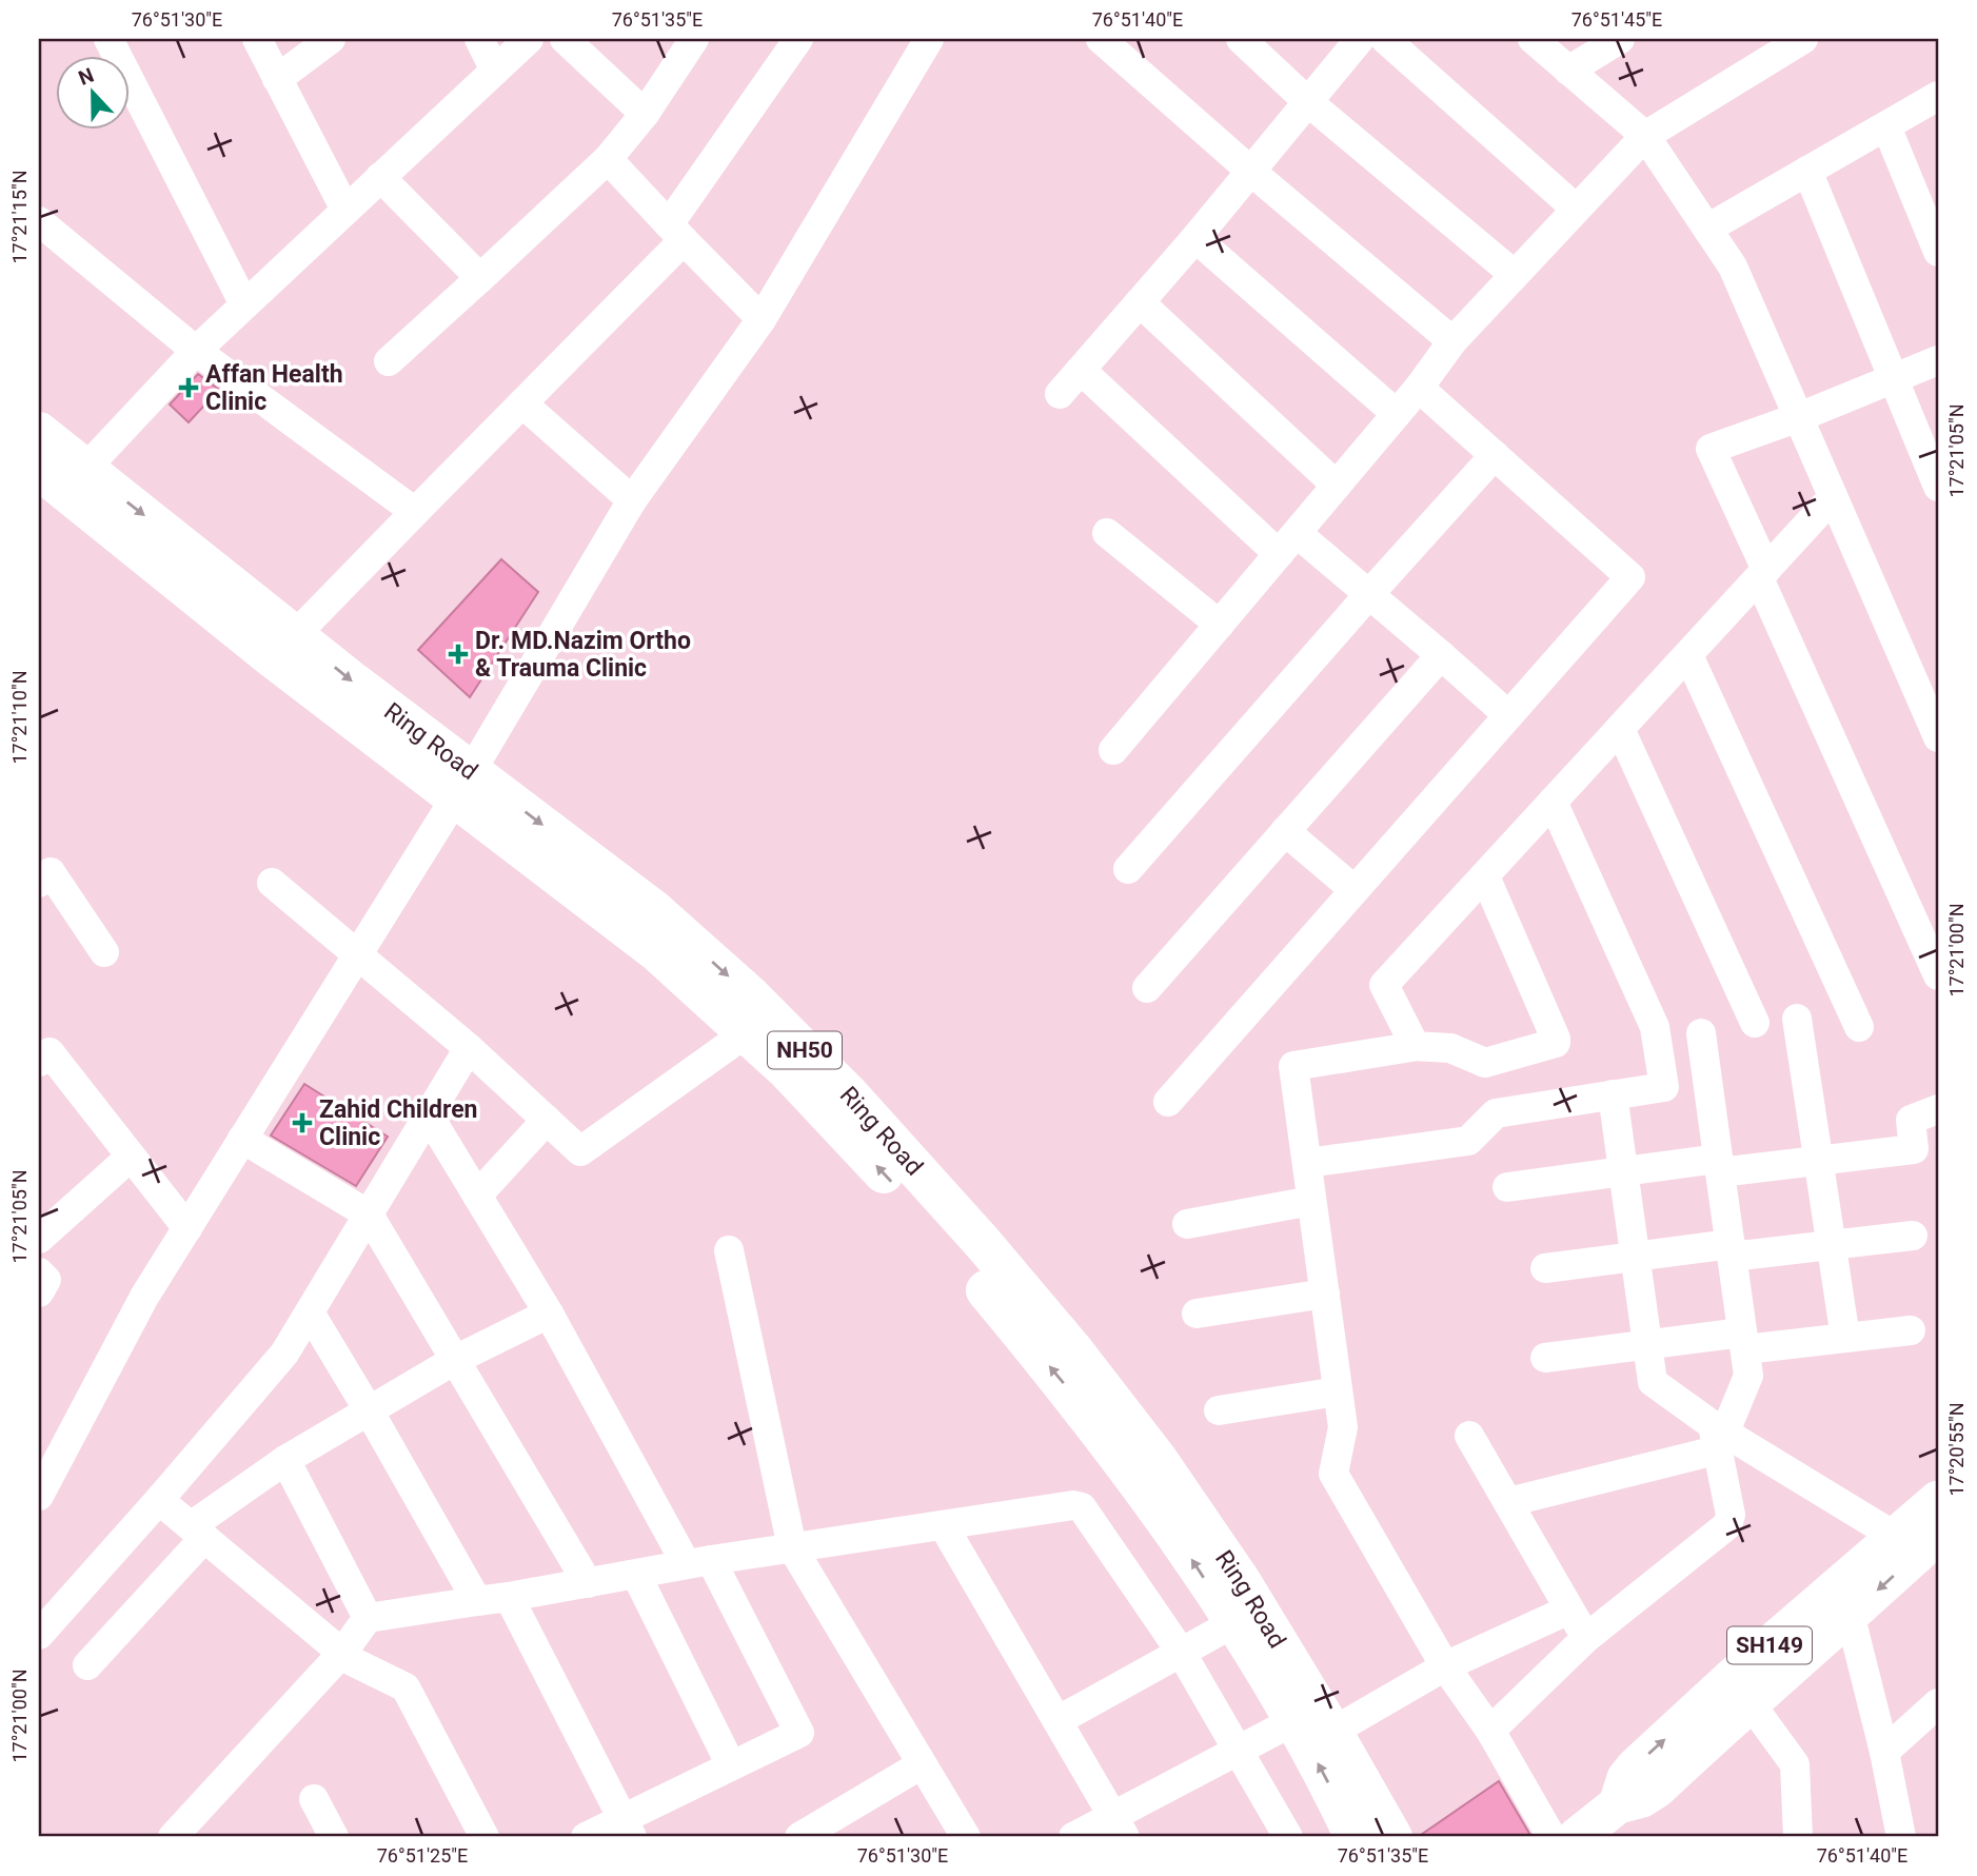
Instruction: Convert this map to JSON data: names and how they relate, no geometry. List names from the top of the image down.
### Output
{
  "streets": {
    "highway": ["Ring Road", "NH50"],
    "main road": ["SH149"]
  },
  "places": {
    "health": ["Affan Health Clinic", "Dr. MD.Nazim Ortho & Trauma Clinic", "Zahid Children Clinic"]
  },
  "north": "top",
  "coordinates": [
    "76°51'30\"E",
    "76°51'35\"E",
    "76°51'40\"E",
    "76°51'45\"E",
    "17°21'15\"N",
    "17°21'05\"N",
    "17°21'10\"N",
    "17°21'00\"N",
    "17°20'55\"N",
    "76°51'25\"E"
  ]
}
